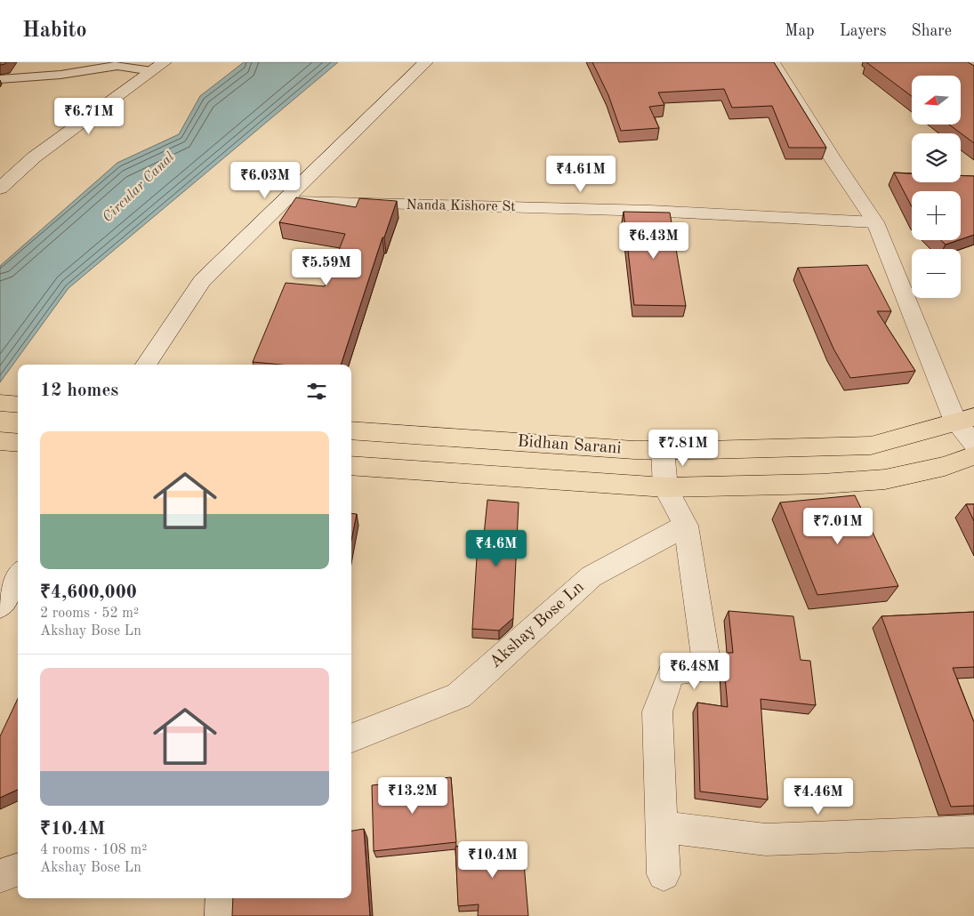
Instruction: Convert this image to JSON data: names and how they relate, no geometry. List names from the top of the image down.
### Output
{
  "streets": {
    "main road": ["Bidhan Sarani"],
    "street": ["Nanda Kishore St", "Akshay Bose Ln"]
  },
  "water": ["Circular Canal"],
  "north": "left",
  "page": {
    "header": "Habito",
    "nav": ["Map", "Layers", "Share"],
    "map_buttons": ["+", "−"],
    "price": [
      "₹6.71M",
      "₹4.61M",
      "₹6.03M",
      "₹6.43M",
      "₹5.59M",
      "₹7.81M",
      "₹7.01M",
      "₹4.6M",
      "₹6.48M",
      "₹13.2M",
      "₹4.46M",
      "₹10.4M"
    ],
    "heading": "12 homes",
    "list": [
      {
        "name": "₹4,600,000",
        "note": "2 rooms · 52 m² · Akshay Bose Ln"
      },
      {
        "name": "₹10.4M",
        "note": "4 rooms · 108 m² · Akshay Bose Ln"
      }
    ]
  }
}
